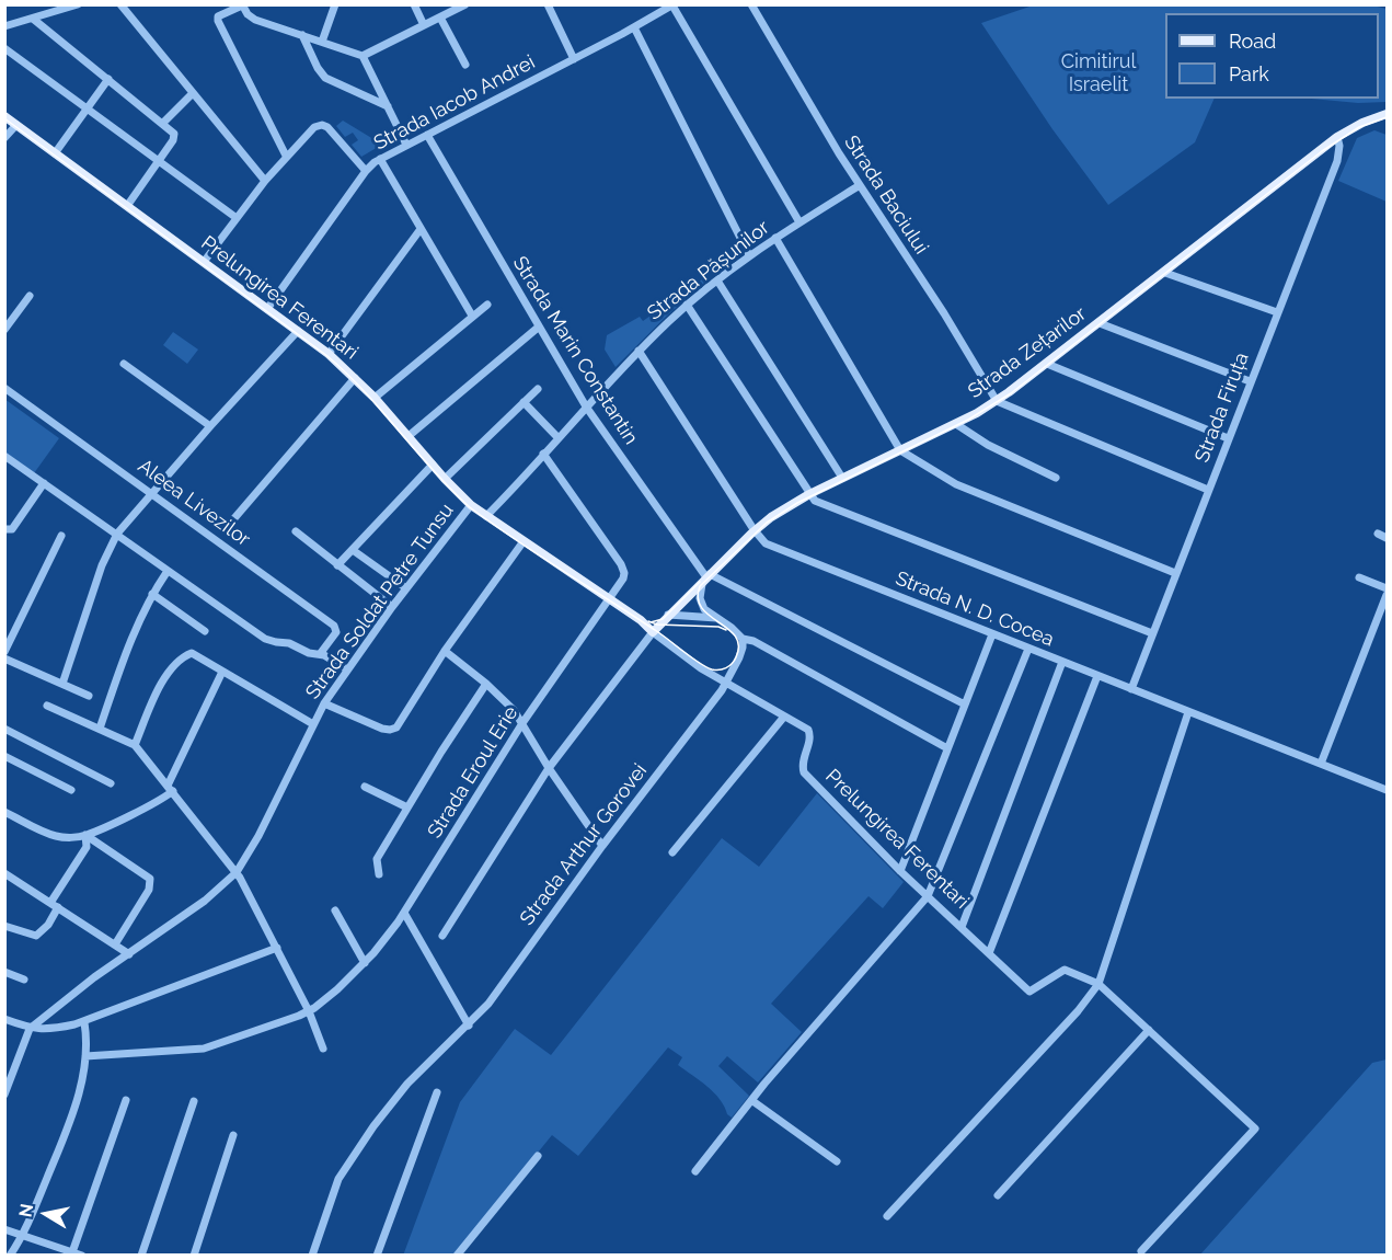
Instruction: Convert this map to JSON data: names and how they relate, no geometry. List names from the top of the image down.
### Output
{
  "streets": {
    "main road": ["Prelungirea Ferentari", "Strada Zețarilor"],
    "street": [
      "Strada Iacob Andrei",
      "Strada Baciului",
      "Strada Pășunilor",
      "Strada Marin Constantin",
      "Strada Firuța",
      "Aleea Livezilor",
      "Strada Soldat Petre Tunsu",
      "Strada N. D. Cocea",
      "Strada Eroul Erie",
      "Strada Arthur Gorovei"
    ]
  },
  "crossings": [
    ["Strada Iacob Andrei", "Prelungirea Ferentari"],
    ["Strada Iacob Andrei", "Strada Marin Constantin"],
    ["Strada Baciului", "Strada Pășunilor"],
    ["Strada Baciului", "Strada Zețarilor"],
    ["Strada Pășunilor", "Prelungirea Ferentari"],
    ["Strada Pășunilor", "Strada Marin Constantin"],
    ["Strada Pășunilor", "Strada Eroul Erie"],
    ["Prelungirea Ferentari", "Strada Zețarilor"],
    ["Prelungirea Ferentari", "Strada Soldat Petre Tunsu"],
    ["Prelungirea Ferentari", "Strada Eroul Erie"],
    ["Prelungirea Ferentari", "Strada Arthur Gorovei"],
    ["Strada Marin Constantin", "Strada Zețarilor"],
    ["Strada Zețarilor", "Strada Firuța"],
    ["Strada Zețarilor", "Strada N. D. Cocea"],
    ["Strada Firuța", "Strada N. D. Cocea"]
  ],
  "parks": ["Cimitirul Israelit"],
  "legend": ["Road", "Park"],
  "north": "left"
}
